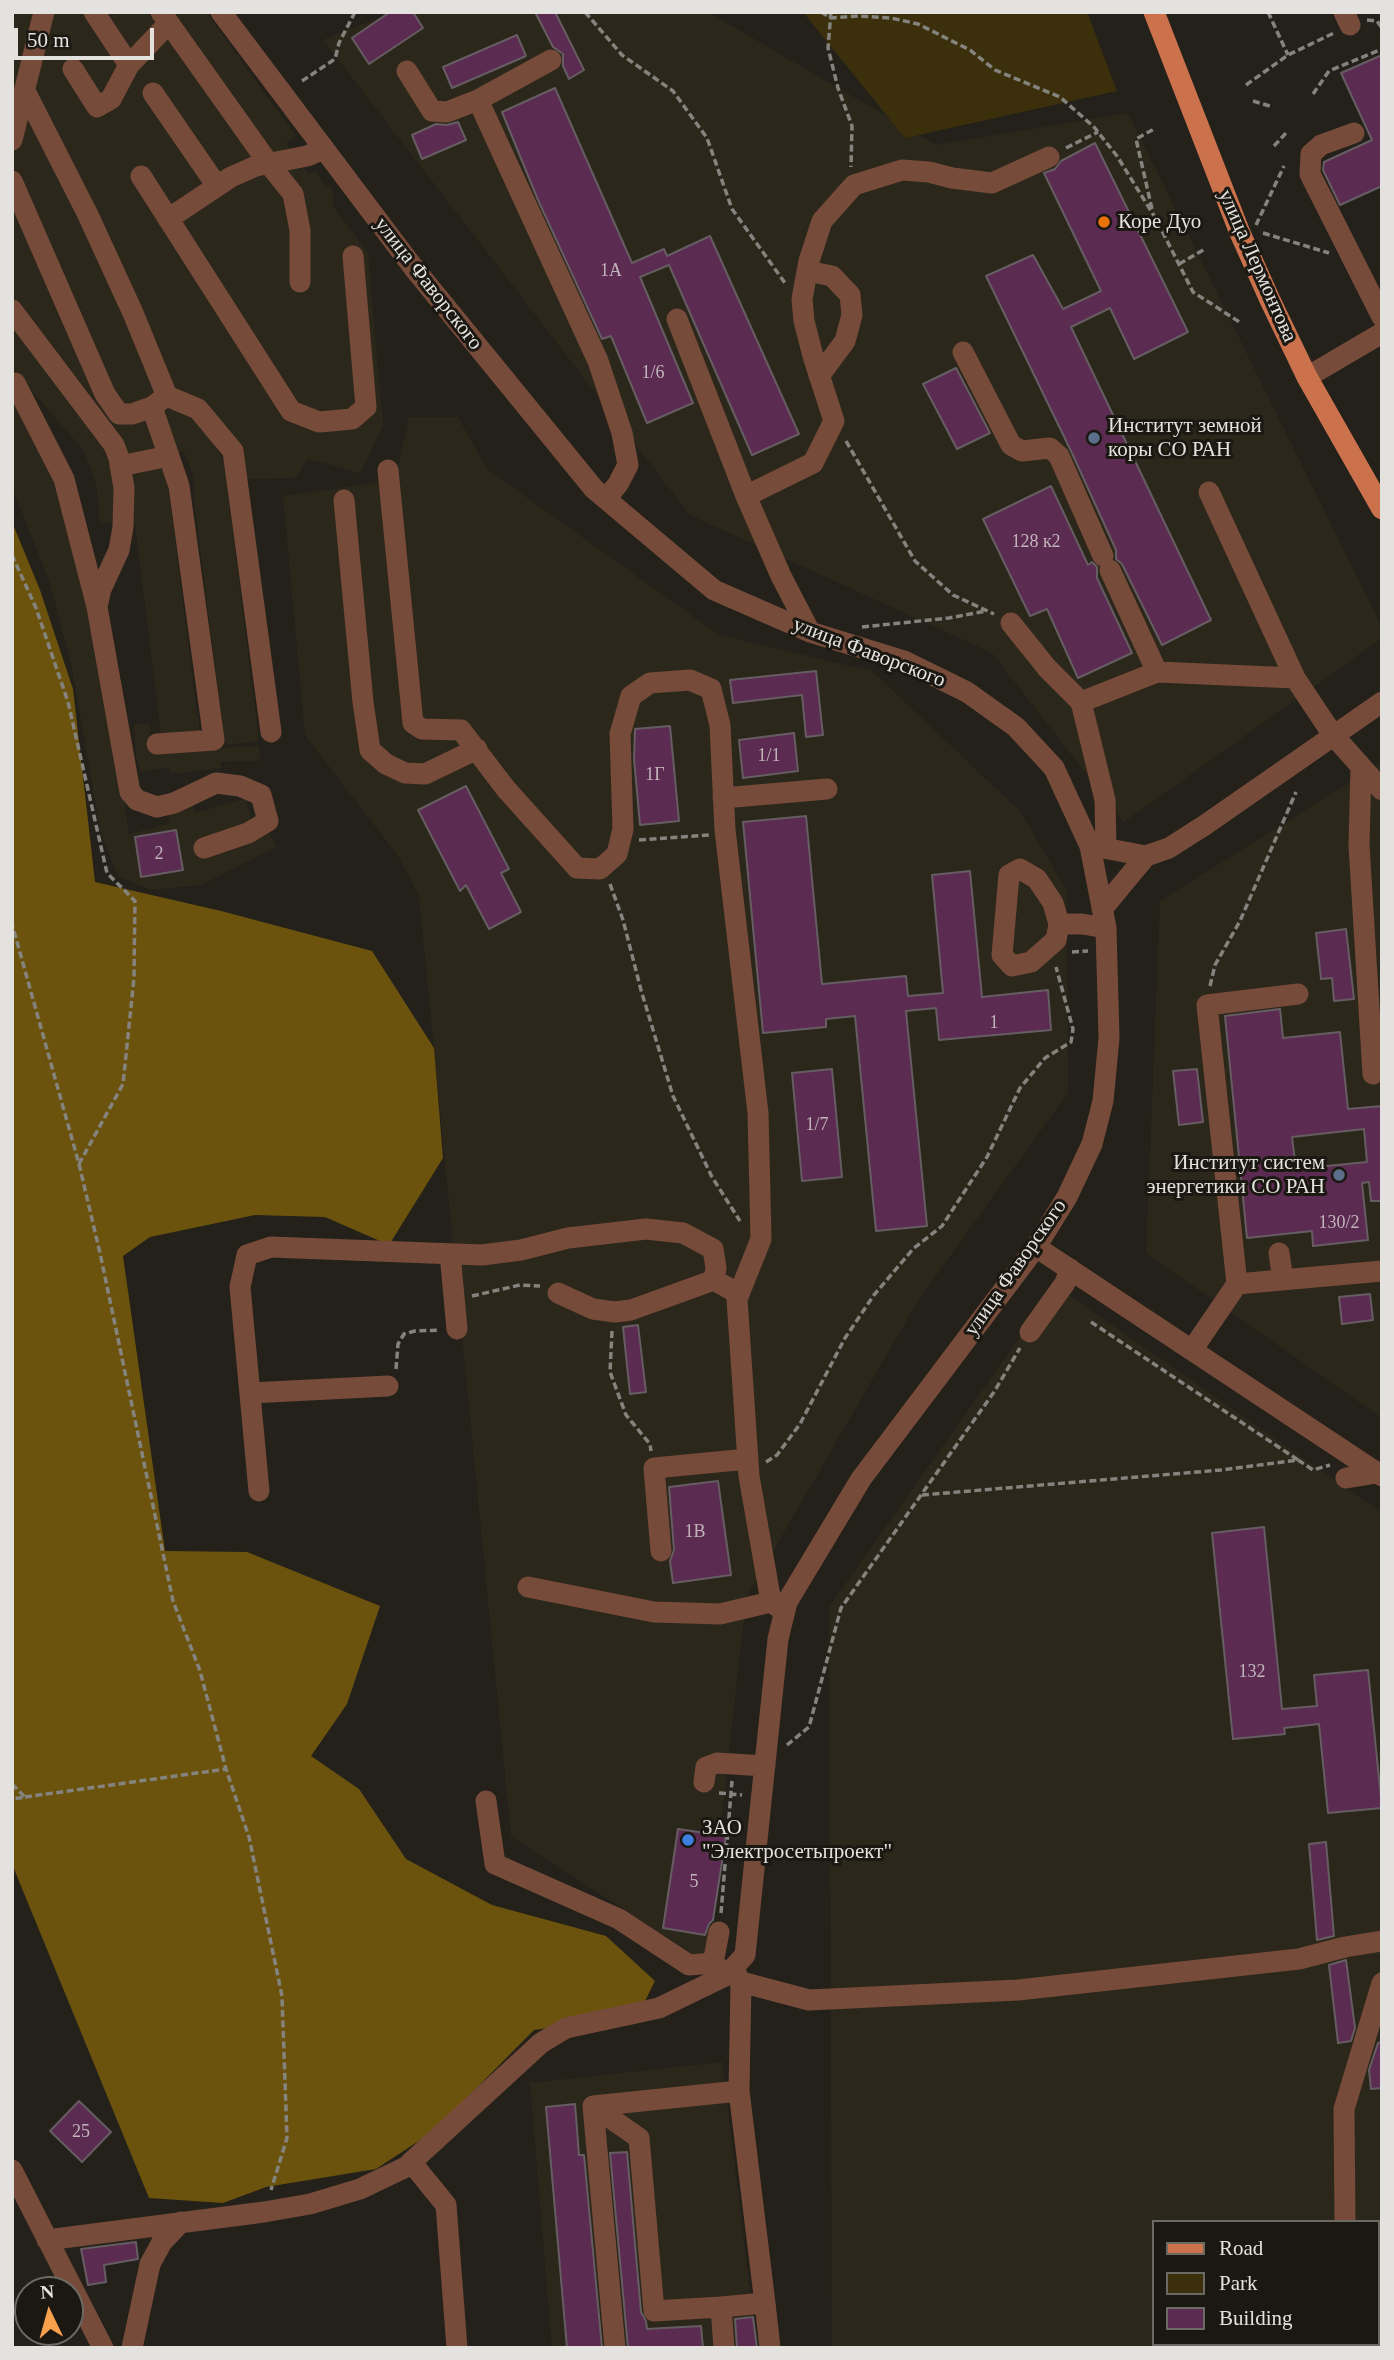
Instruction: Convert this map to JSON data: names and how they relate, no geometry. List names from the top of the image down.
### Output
{
  "streets": {
    "main road": ["улица Лермонтова"],
    "street": ["улица Фаворского"]
  },
  "places": [
    "Коре Дуо",
    "Институт земной коры СО РАН",
    "Институт систем энергетики СО РАН",
    "ЗАО \"Электросетьпроект\""
  ],
  "house_numbers": [
    "1А",
    "1/6",
    "128 к2",
    "1/1",
    "1Г",
    "2",
    "1",
    "1/7",
    "130/2",
    "1В",
    "132",
    "5",
    "25"
  ],
  "legend": ["Road", "Park", "Building"],
  "scale_bar": "50 m",
  "north": "top"
}
